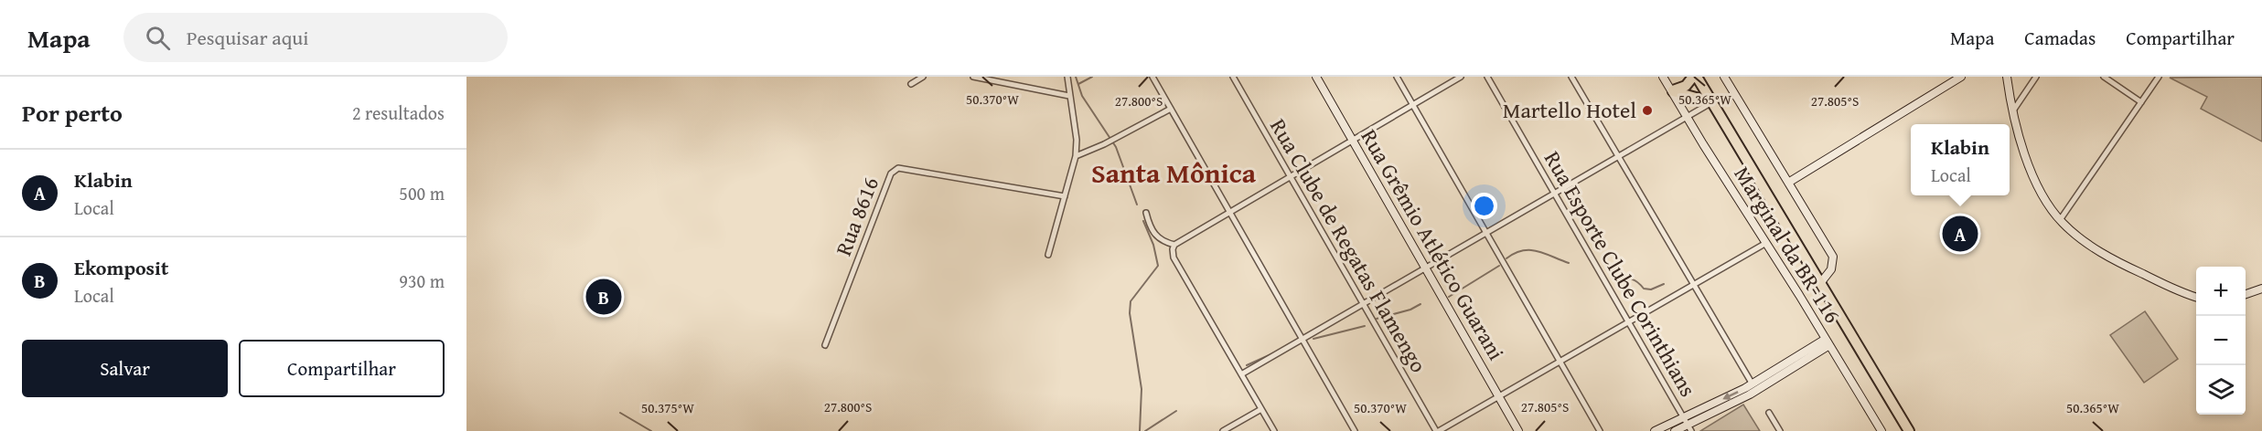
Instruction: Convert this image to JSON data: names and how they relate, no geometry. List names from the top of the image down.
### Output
{
  "streets": {
    "street": [
      "Rua 8616",
      "Rua Grêmio Atlético Guarani",
      "Marginal da BR-116",
      "Rua Clube de Regatas Flamengo",
      "Rua Esporte Clube Corinthians"
    ]
  },
  "districts": ["Santa Mônica"],
  "places": ["Martello Hotel"],
  "page": {
    "header": "Mapa",
    "search": "Pesquisar aqui",
    "nav": ["Mapa", "Camadas", "Compartilhar"],
    "heading": ["Por perto", "2 resultados"],
    "popup": ["Klabin", "Local"],
    "list": [
      {
        "mark": "A",
        "name": "Klabin",
        "note": "Local",
        "value": "500 m"
      },
      {
        "mark": "B",
        "name": "Ekomposit",
        "note": "Local",
        "value": "930 m"
      }
    ],
    "pins": ["A", "B"],
    "map_buttons": ["+", "−"],
    "buttons": ["Salvar", "Compartilhar"]
  },
  "coordinates": [
    "50.370°W",
    "50.365°W",
    "27.800°S",
    "27.805°S",
    "50.375°W"
  ]
}
